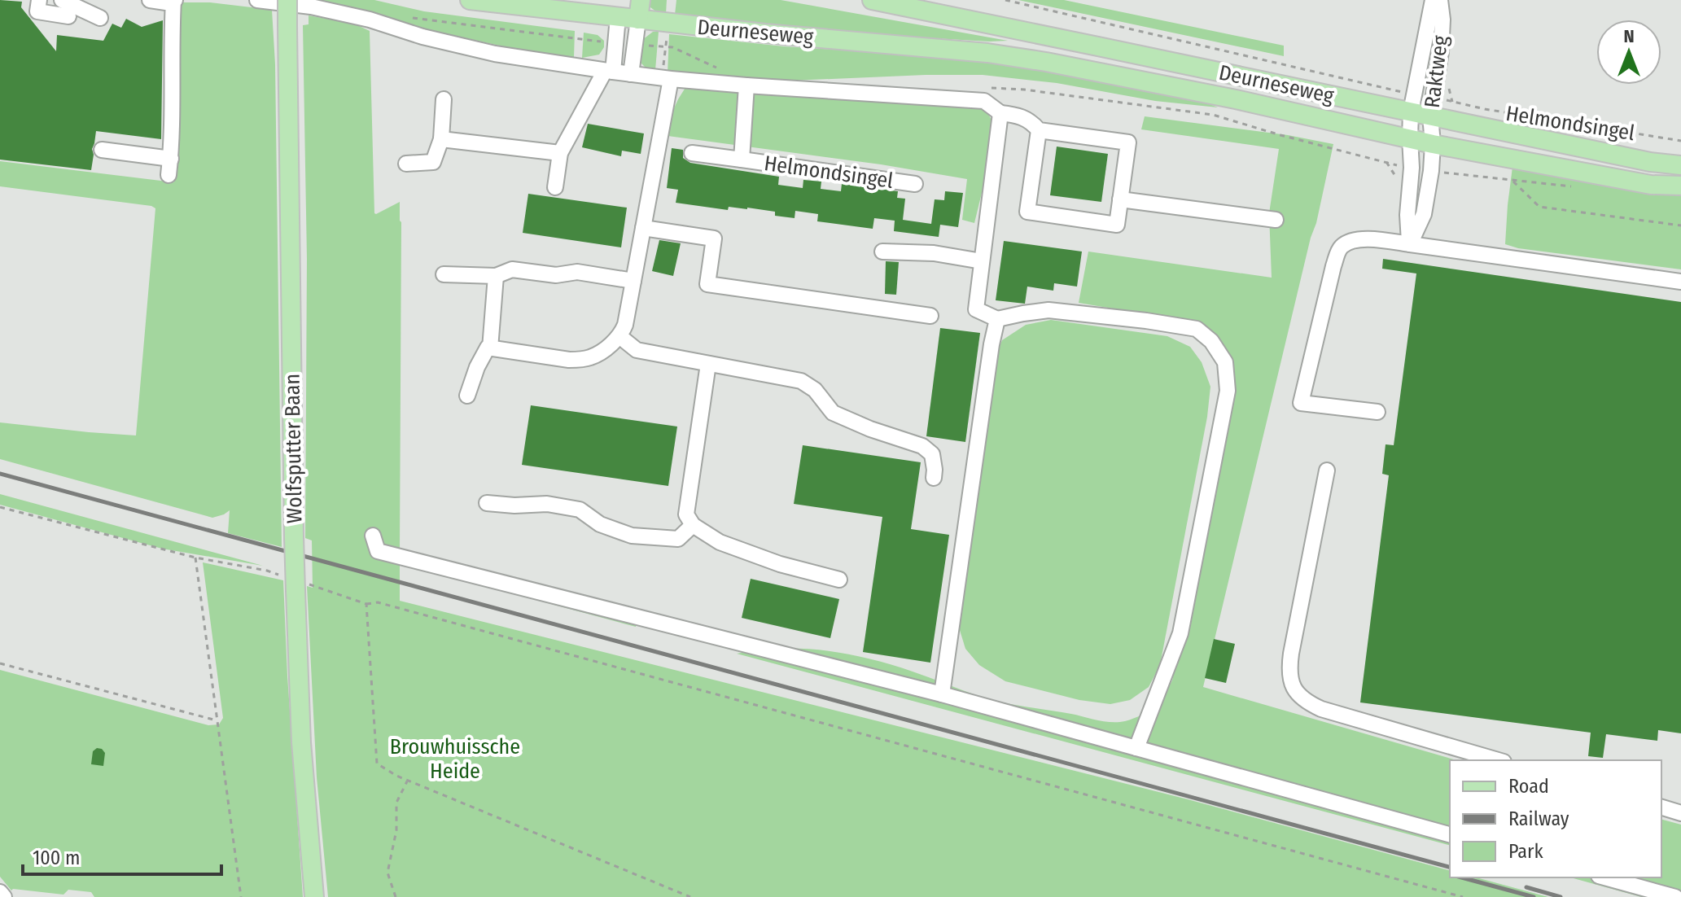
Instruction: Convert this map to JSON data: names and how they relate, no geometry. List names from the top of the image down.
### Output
{
  "streets": {
    "main road": ["Deurneseweg", "Wolfsputter Baan"],
    "street": ["Raktweg", "Helmondsingel"]
  },
  "crossings": [
    ["Deurneseweg", "Raktweg"]
  ],
  "parks": ["Brouwhuissche Heide"],
  "legend": ["Road", "Railway", "Park"],
  "scale_bar": "100 m",
  "north": "top"
}
